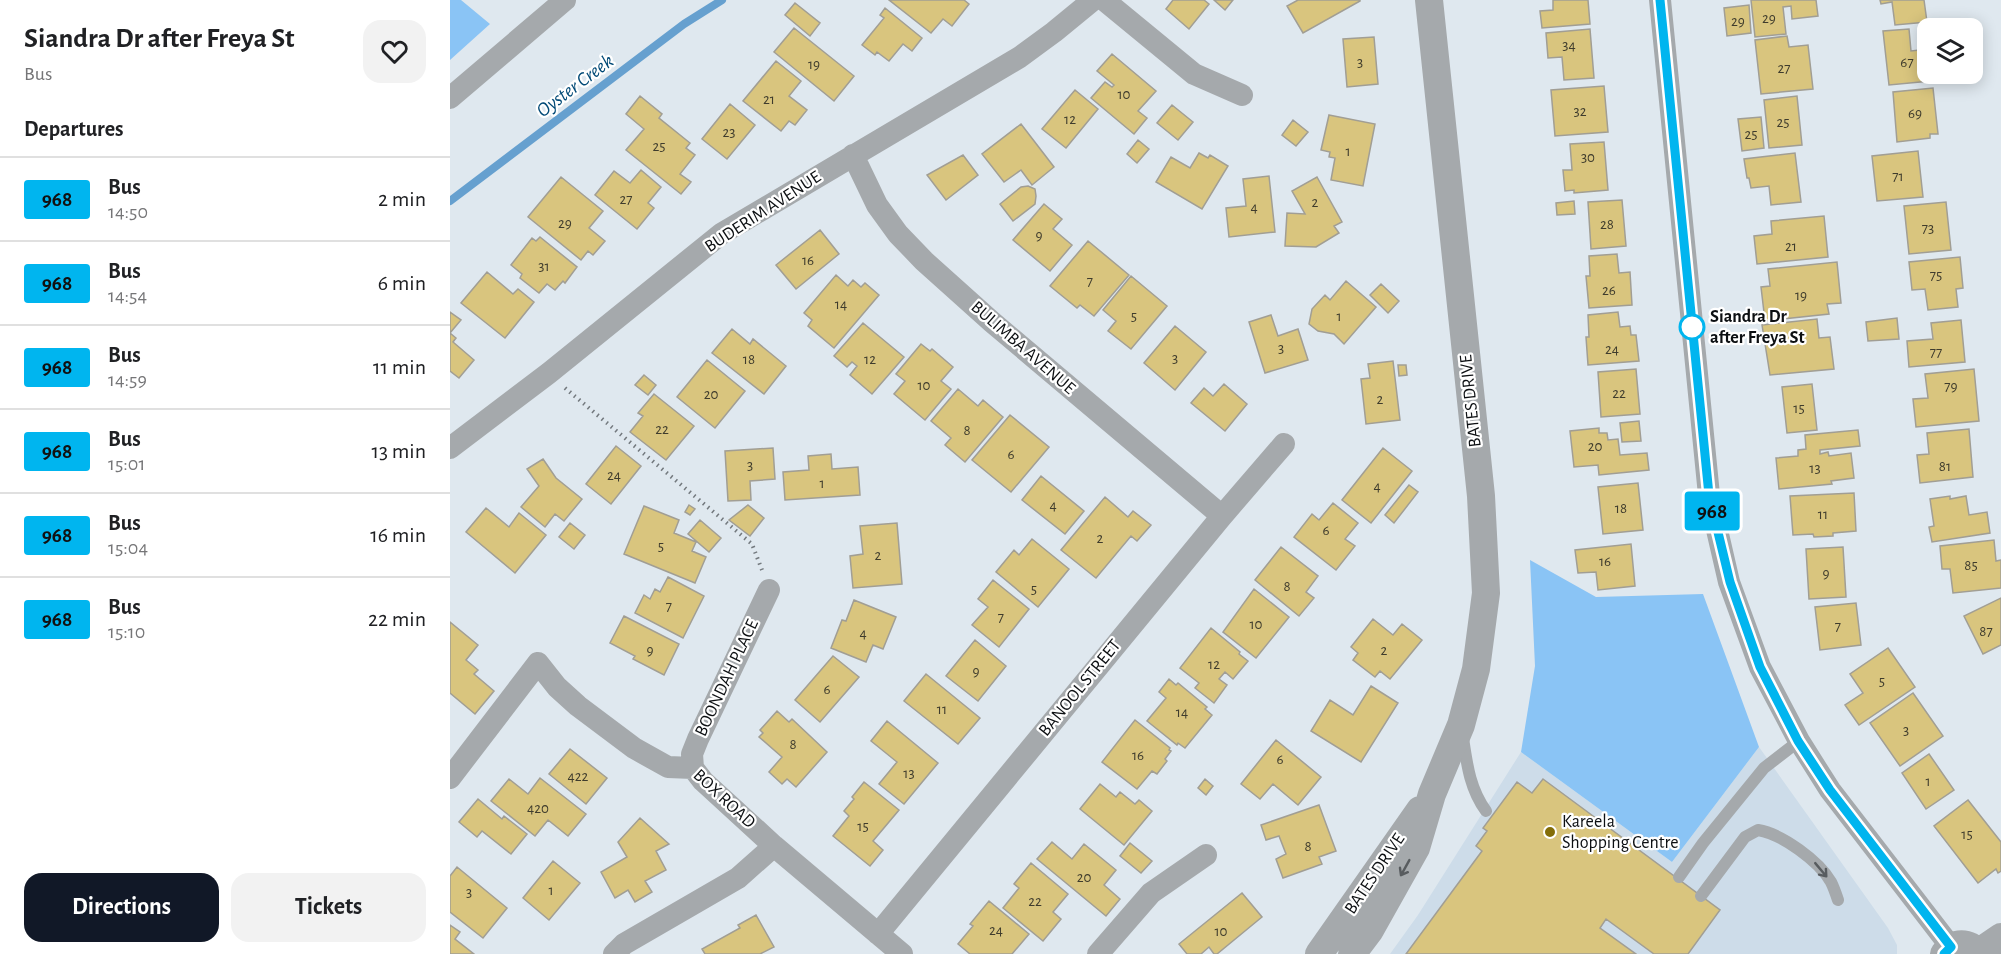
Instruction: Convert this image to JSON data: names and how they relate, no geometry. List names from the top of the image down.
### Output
{
  "streets": {
    "street": [
      "BUDERIM AVENUE",
      "BULIMBA AVENUE",
      "BATES DRIVE",
      "BOONDAH PLACE",
      "BANOOL STREET",
      "BOX ROAD"
    ]
  },
  "crossings": [
    ["BUDERIM AVENUE", "BULIMBA AVENUE"],
    ["BULIMBA AVENUE", "BANOOL STREET"],
    ["BOONDAH PLACE", "BOX ROAD"],
    ["BANOOL STREET", "BOX ROAD"]
  ],
  "water": ["Oyster Creek"],
  "places": ["Siandra Dr after Freya St", "Kareela Shopping Centre"],
  "lines": ["bus line 968"],
  "house_numbers": [
    "29",
    "29",
    "34",
    "3",
    "67",
    "19",
    "27",
    "10",
    "21",
    "32",
    "69",
    "12",
    "25",
    "23",
    "25",
    "25",
    "1",
    "30",
    "71",
    "27",
    "2",
    "4",
    "29",
    "28",
    "73",
    "9",
    "21",
    "16",
    "31",
    "75",
    "7",
    "26",
    "19",
    "14",
    "5",
    "1",
    "3",
    "24",
    "77",
    "3",
    "18",
    "12",
    "10",
    "79",
    "22",
    "20",
    "2",
    "15",
    "22",
    "8",
    "20",
    "6",
    "3",
    "81",
    "13",
    "24",
    "1",
    "4",
    "4",
    "18",
    "11",
    "6",
    "2",
    "5",
    "2",
    "16",
    "85",
    "9",
    "8",
    "5",
    "7",
    "7",
    "10",
    "7",
    "87",
    "4",
    "9",
    "2",
    "12",
    "9",
    "5",
    "6",
    "11",
    "14",
    "3",
    "8",
    "16",
    "6",
    "13",
    "422",
    "1",
    "420",
    "15",
    "15",
    "8",
    "20",
    "1",
    "3",
    "22",
    "24",
    "10"
  ],
  "page": {
    "heading": [
      ["Siandra Dr after Freya St", "Bus"],
      "Departures"
    ],
    "on_map": "968",
    "list": [
      {
        "mark": "968",
        "name": "Bus",
        "note": "14:50",
        "value": "2 min"
      },
      {
        "mark": "968",
        "name": "Bus",
        "note": "14:54",
        "value": "6 min"
      },
      {
        "mark": "968",
        "name": "Bus",
        "note": "14:59",
        "value": "11 min"
      },
      {
        "mark": "968",
        "name": "Bus",
        "note": "15:01",
        "value": "13 min"
      },
      {
        "mark": "968",
        "name": "Bus",
        "note": "15:04",
        "value": "16 min"
      },
      {
        "mark": "968",
        "name": "Bus",
        "note": "15:10",
        "value": "22 min"
      }
    ],
    "buttons": ["Directions", "Tickets"]
  }
}
